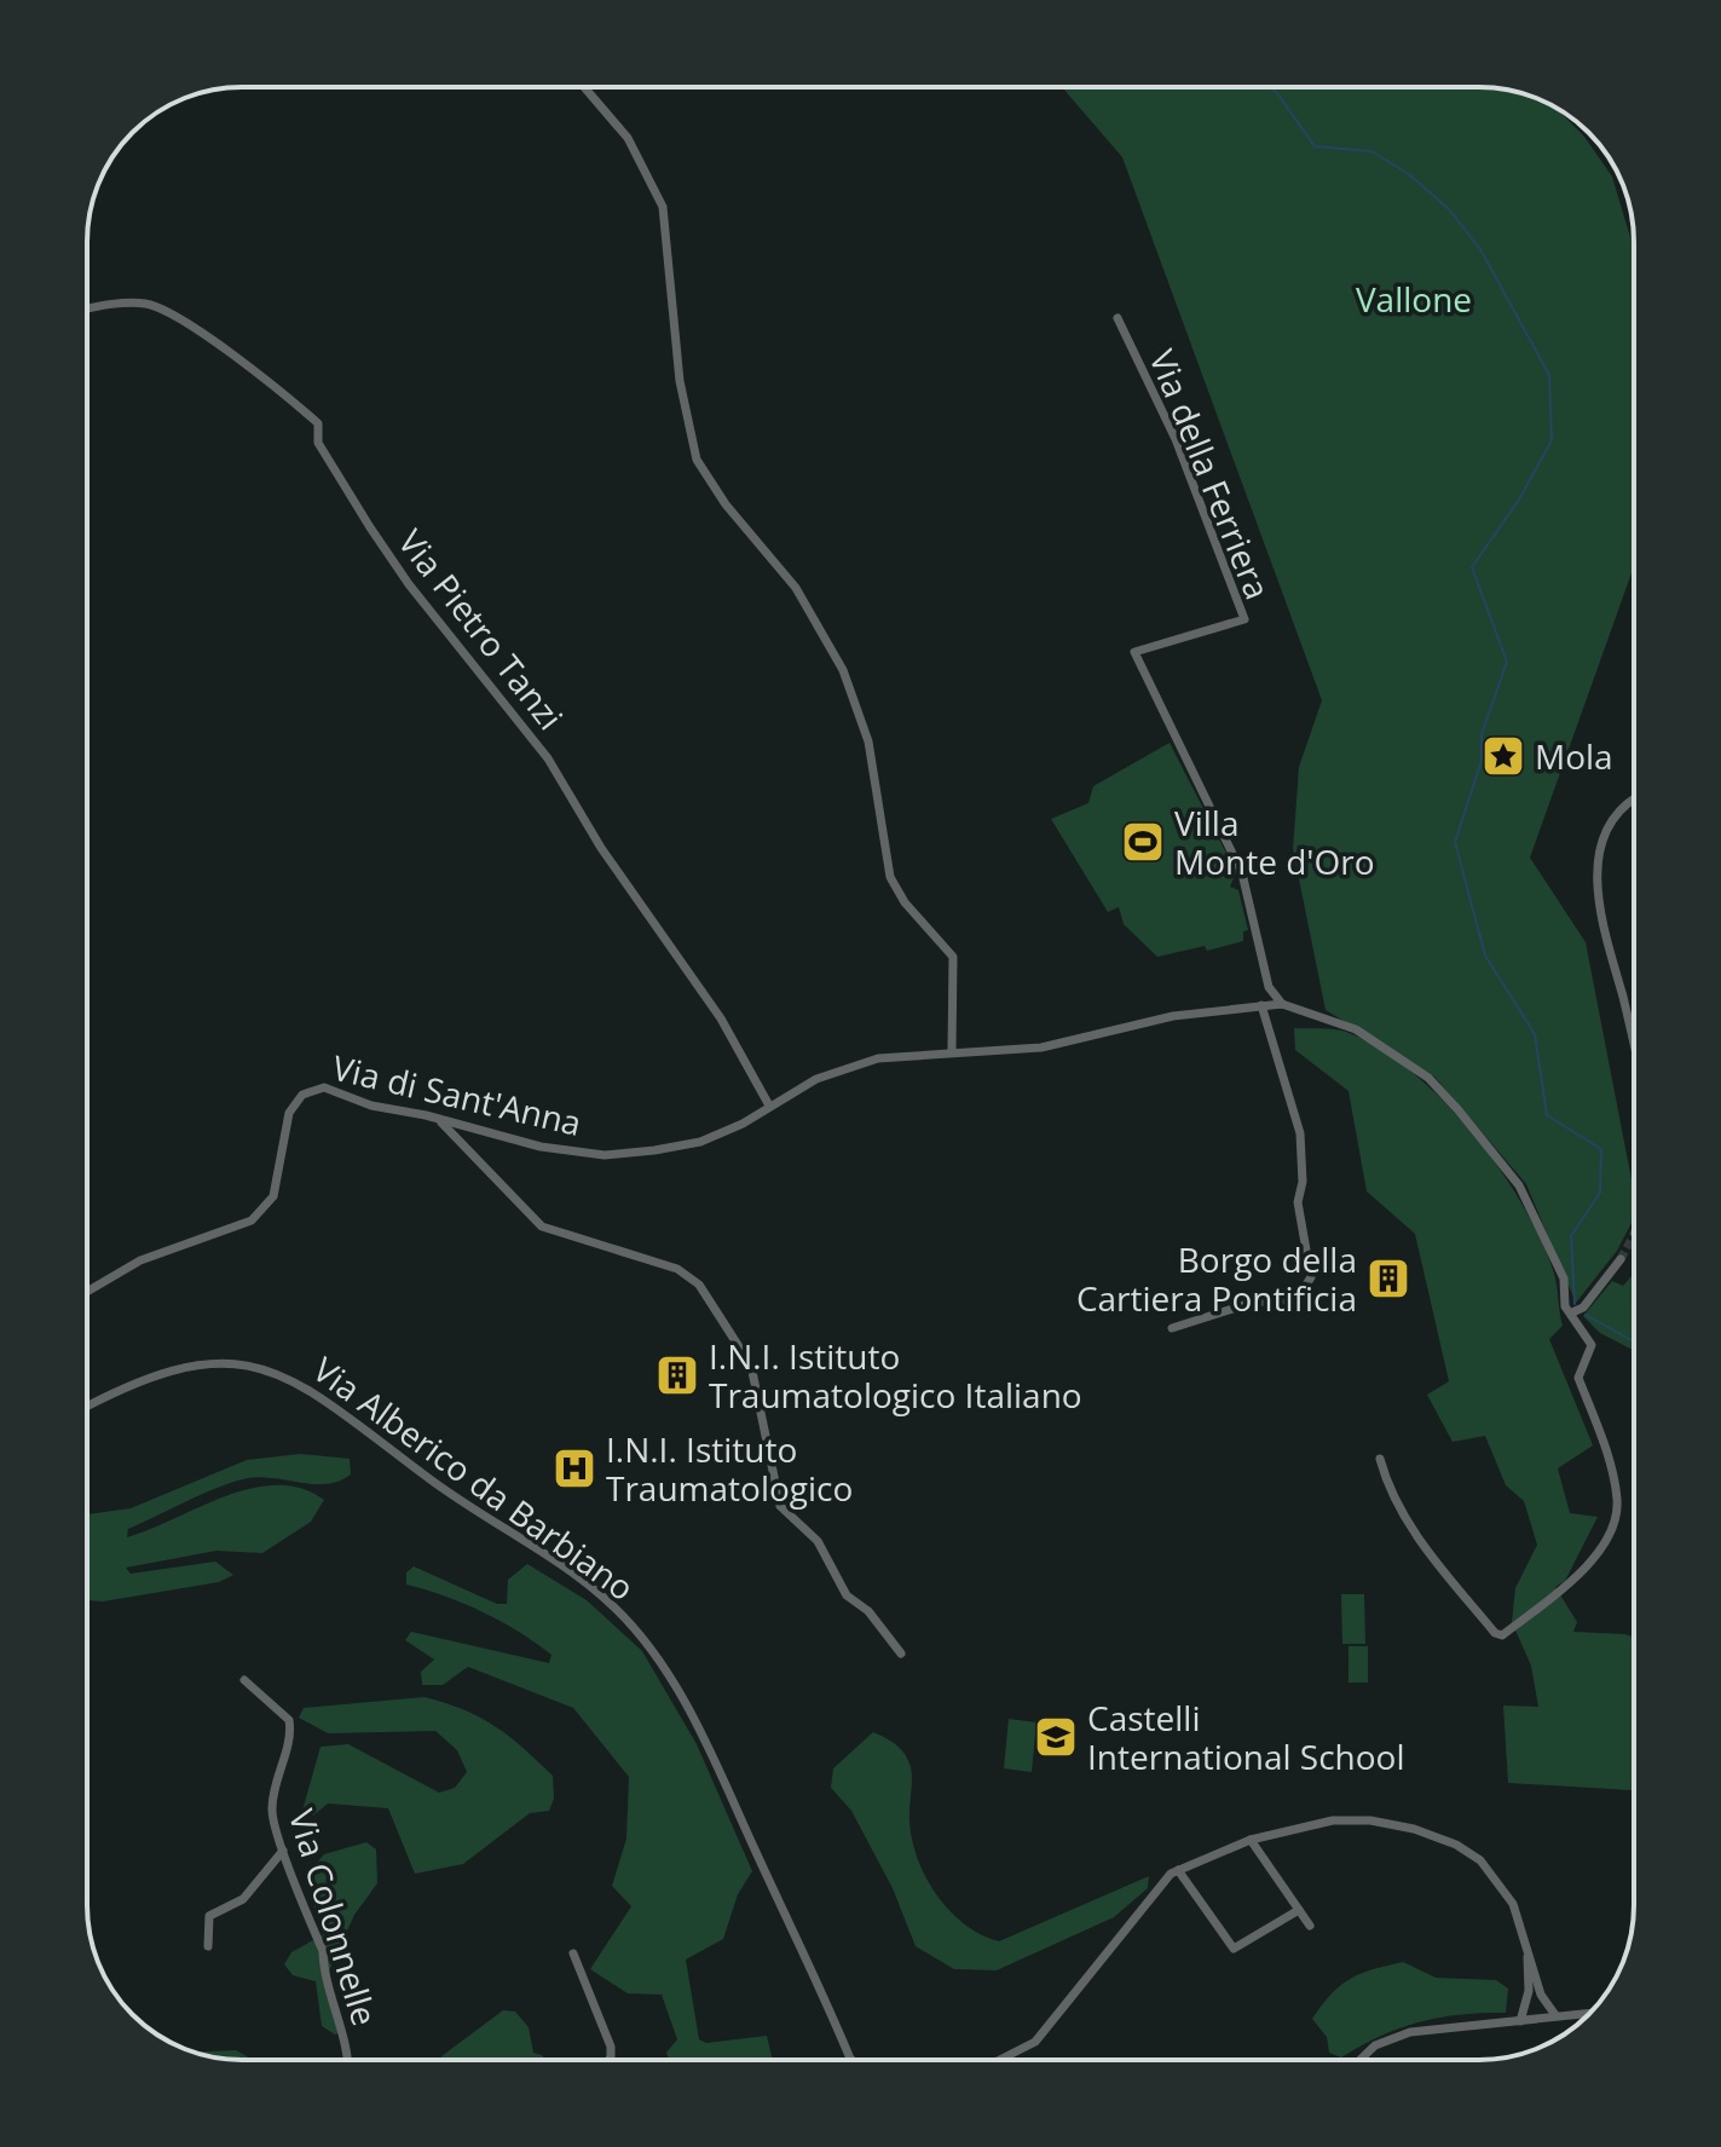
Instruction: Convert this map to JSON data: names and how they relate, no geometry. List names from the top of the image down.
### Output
{
  "streets": {
    "street": [
      "Via della Ferriera",
      "Via Pietro Tanzi",
      "Via di Sant'Anna",
      "Via Alberico da Barbiano",
      "Via Colonnelle"
    ]
  },
  "crossings": [
    ["Via della Ferriera", "Via di Sant'Anna"],
    ["Via Pietro Tanzi", "Via di Sant'Anna"]
  ],
  "parks": ["Vallone"],
  "places": {
    "place": ["Mola"],
    "sports": ["Villa Monte d'Oro"],
    "building": ["Borgo della Cartiera Pontificia", "I.N.I. Istituto Traumatologico Italiano"],
    "hospital": ["I.N.I. Istituto Traumatologico"],
    "school or university": ["Castelli International School"]
  }
}
